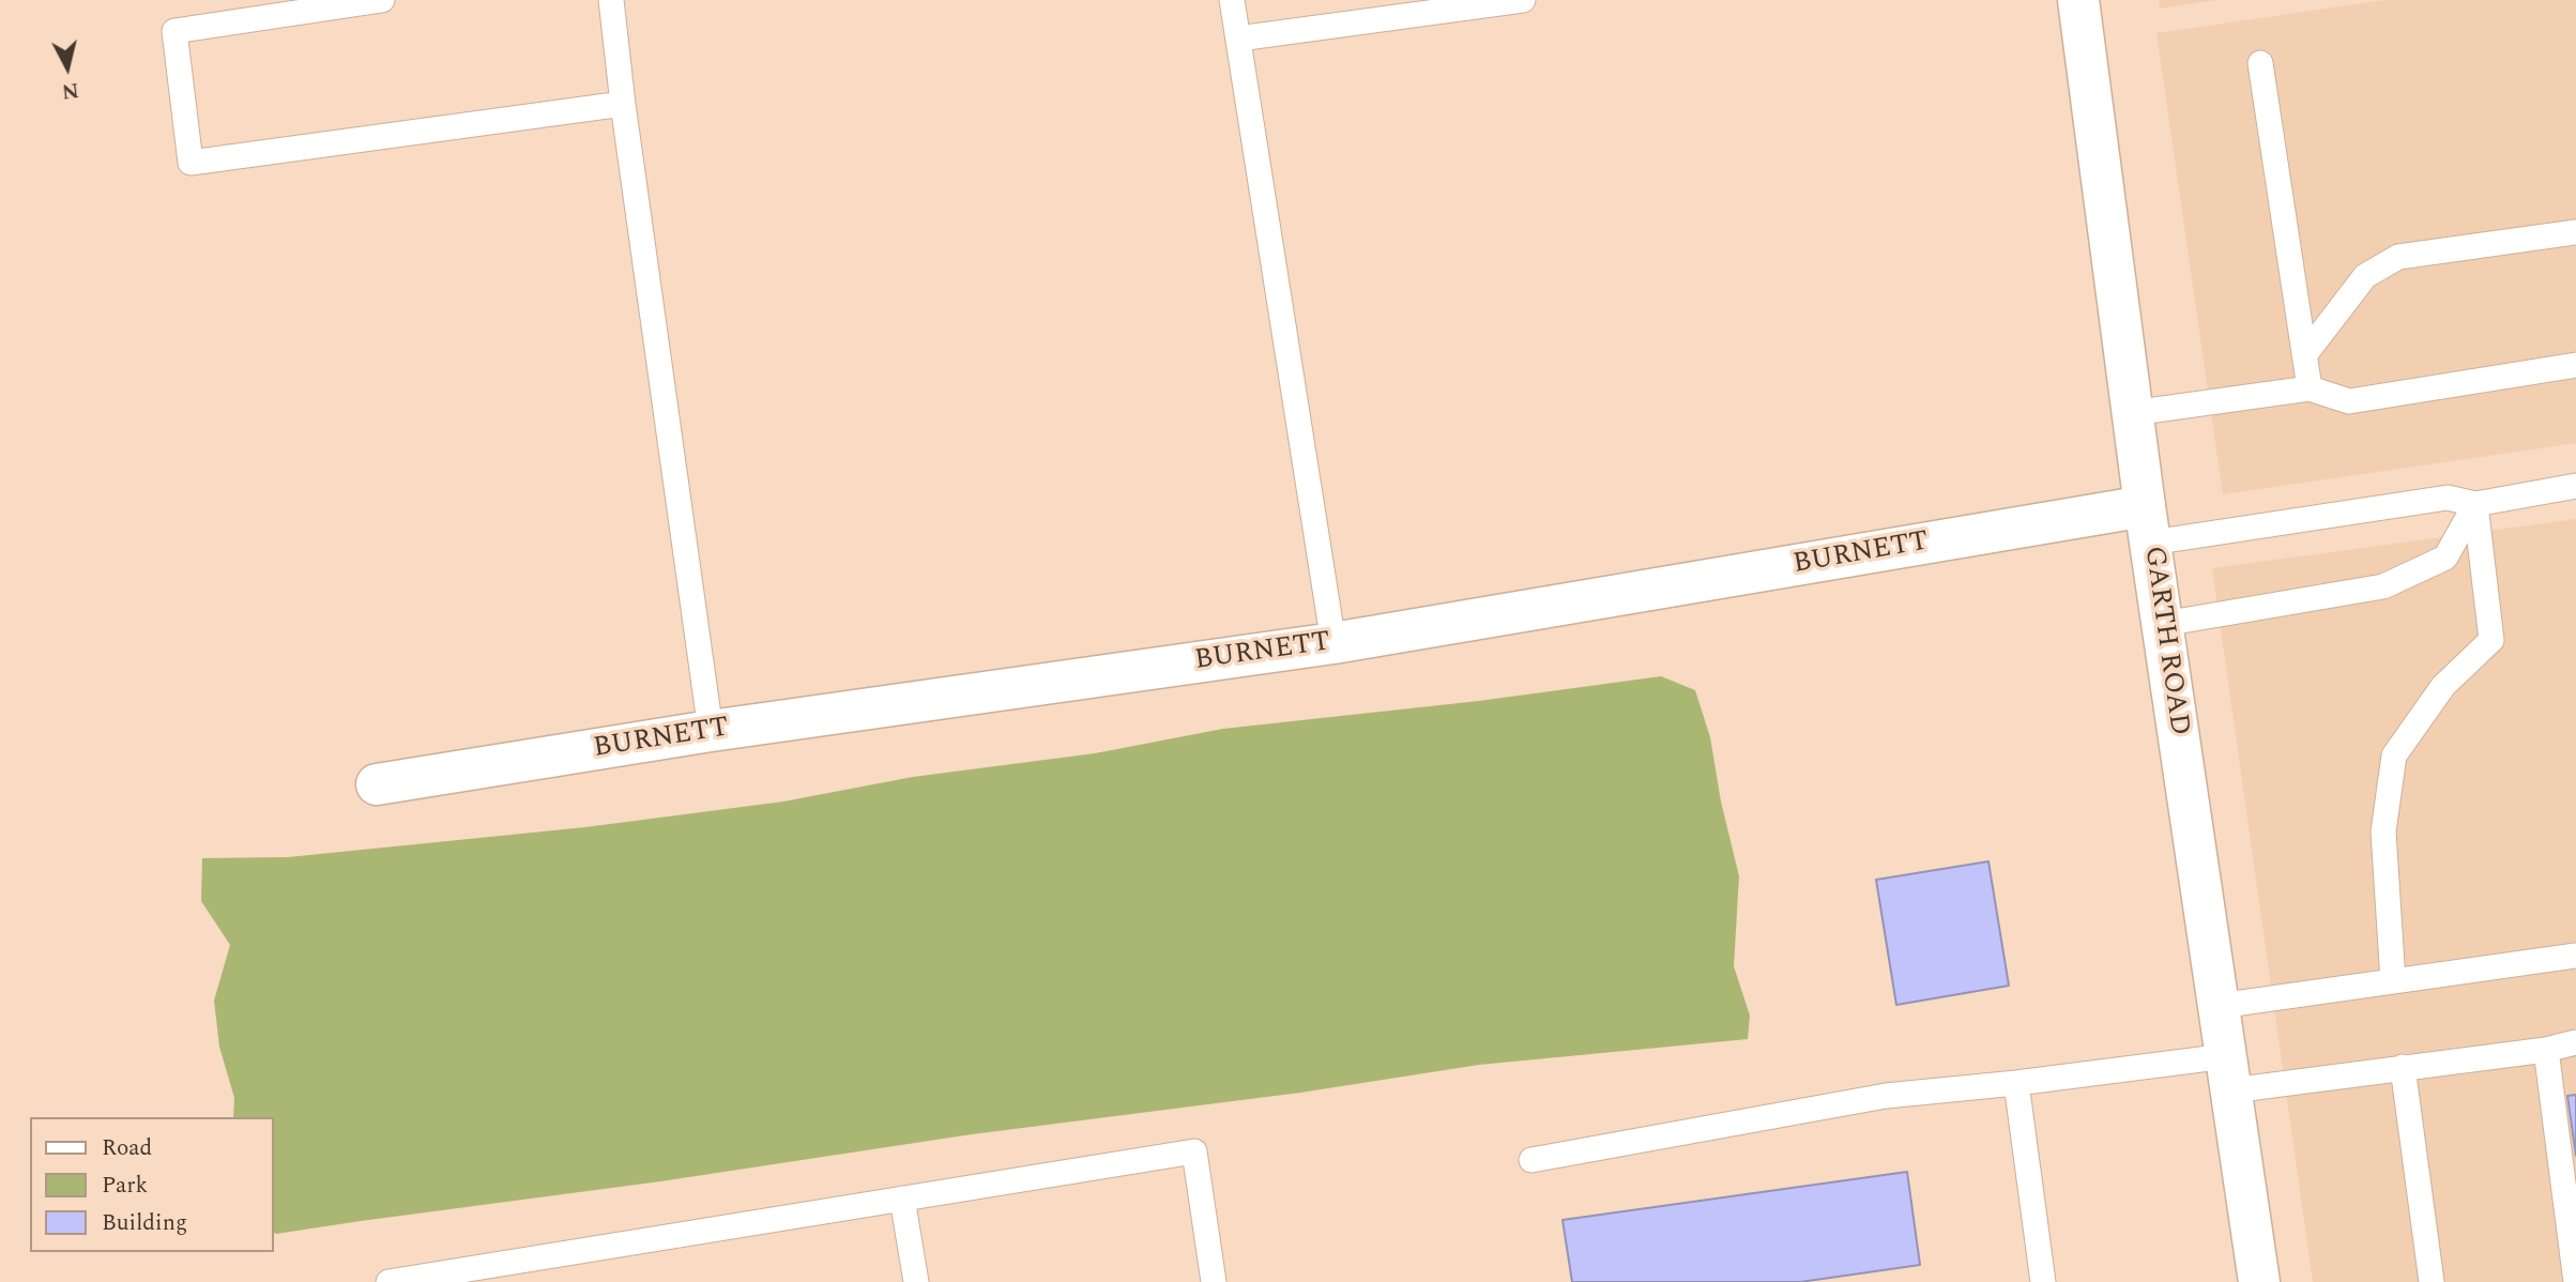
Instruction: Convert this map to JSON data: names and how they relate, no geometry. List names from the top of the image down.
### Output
{
  "streets": {
    "street": ["BURNETT", "GARTH ROAD"]
  },
  "crossings": [
    ["BURNETT", "GARTH ROAD"]
  ],
  "legend": ["Road", "Park", "Building"],
  "north": "bottom"
}
